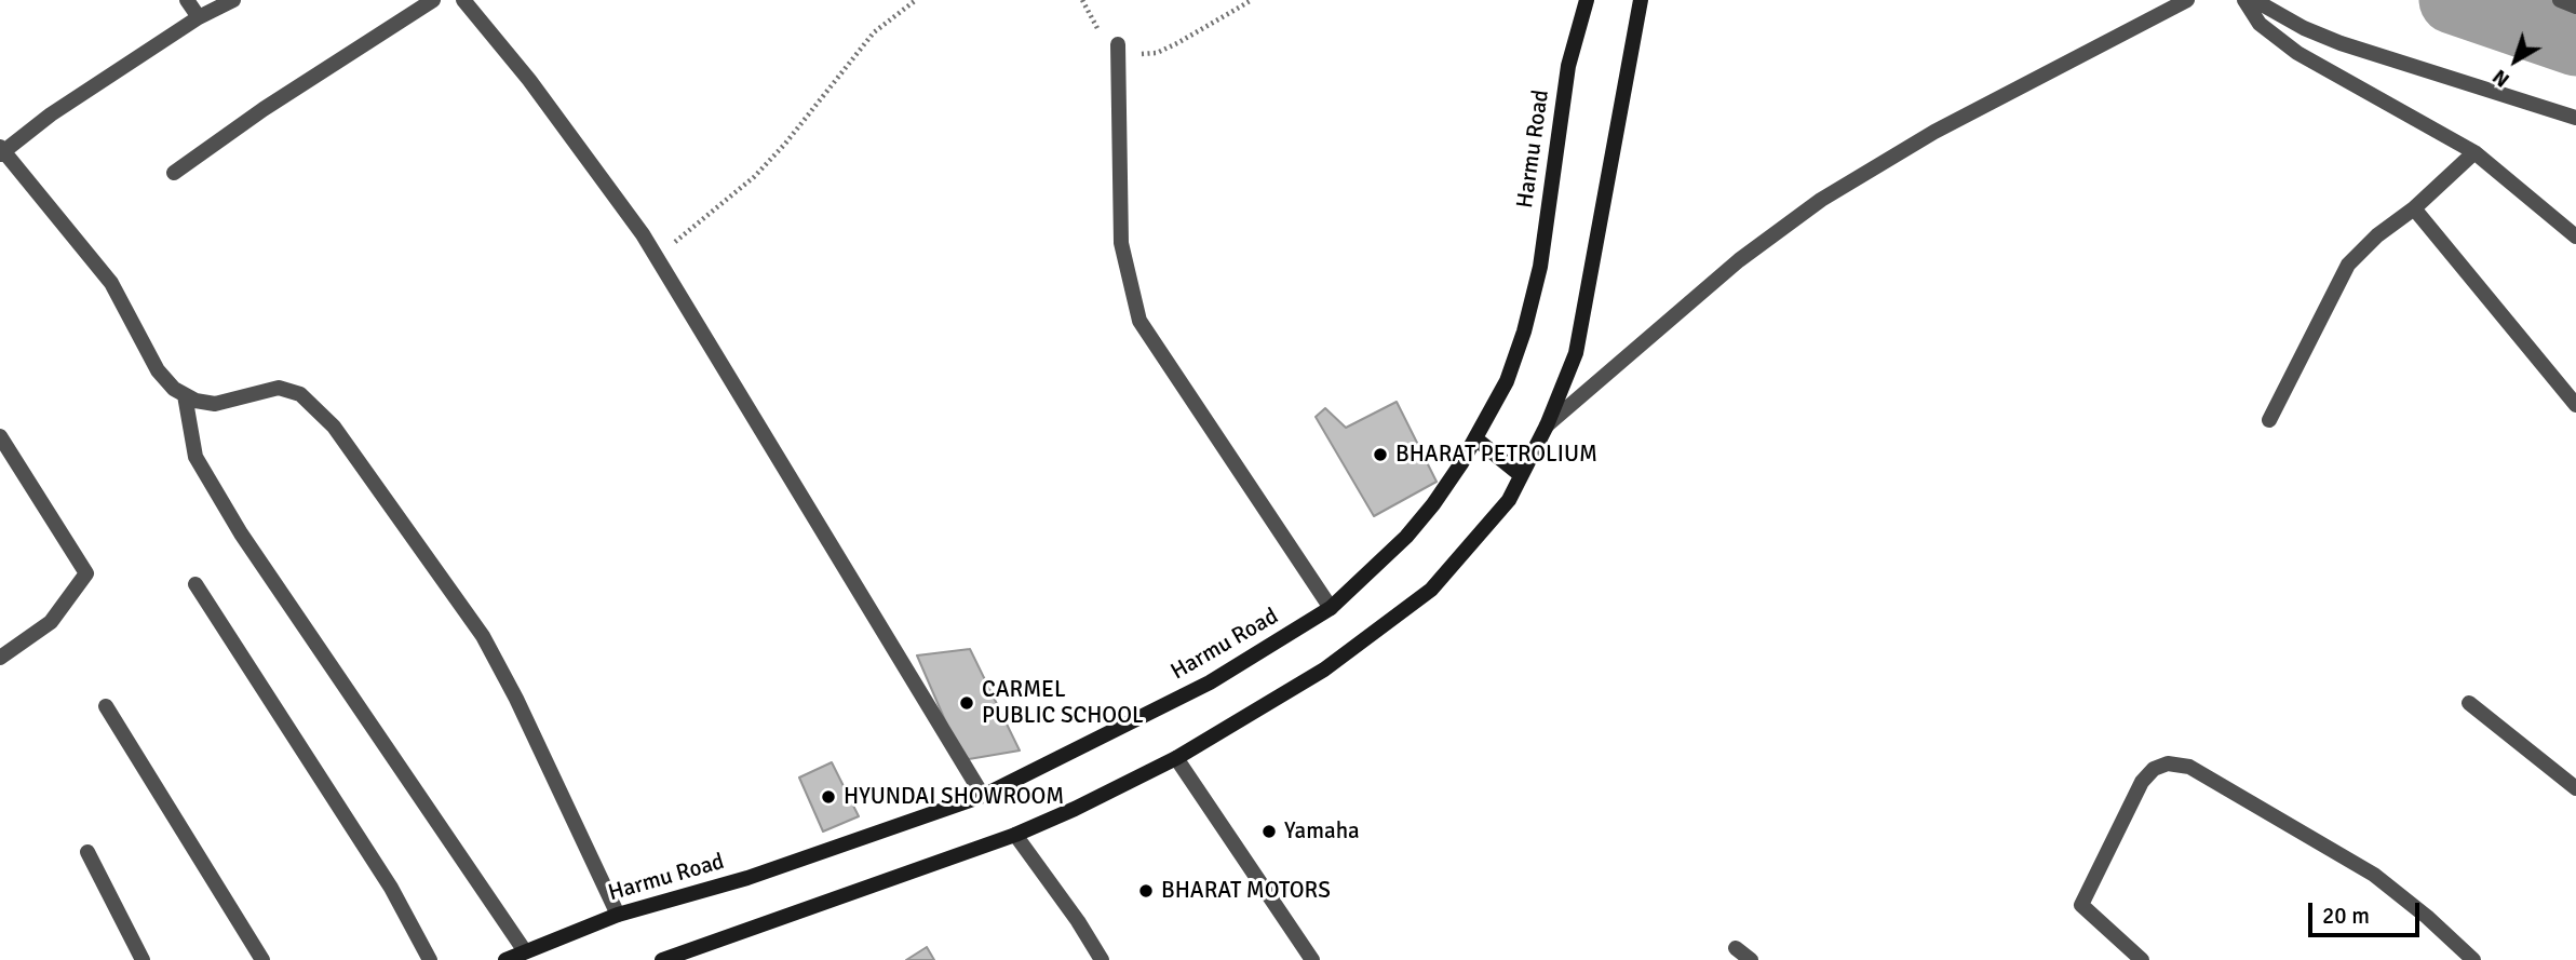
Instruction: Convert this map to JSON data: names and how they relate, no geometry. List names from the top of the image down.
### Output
{
  "streets": {
    "main road": ["Harmu Road"]
  },
  "places": [
    "BHARAT PETROLIUM",
    "CARMEL PUBLIC SCHOOL",
    "HYUNDAI SHOWROOM",
    "Yamaha",
    "BHARAT MOTORS"
  ],
  "scale_bar": "20 m",
  "north": "bottom left"
}
